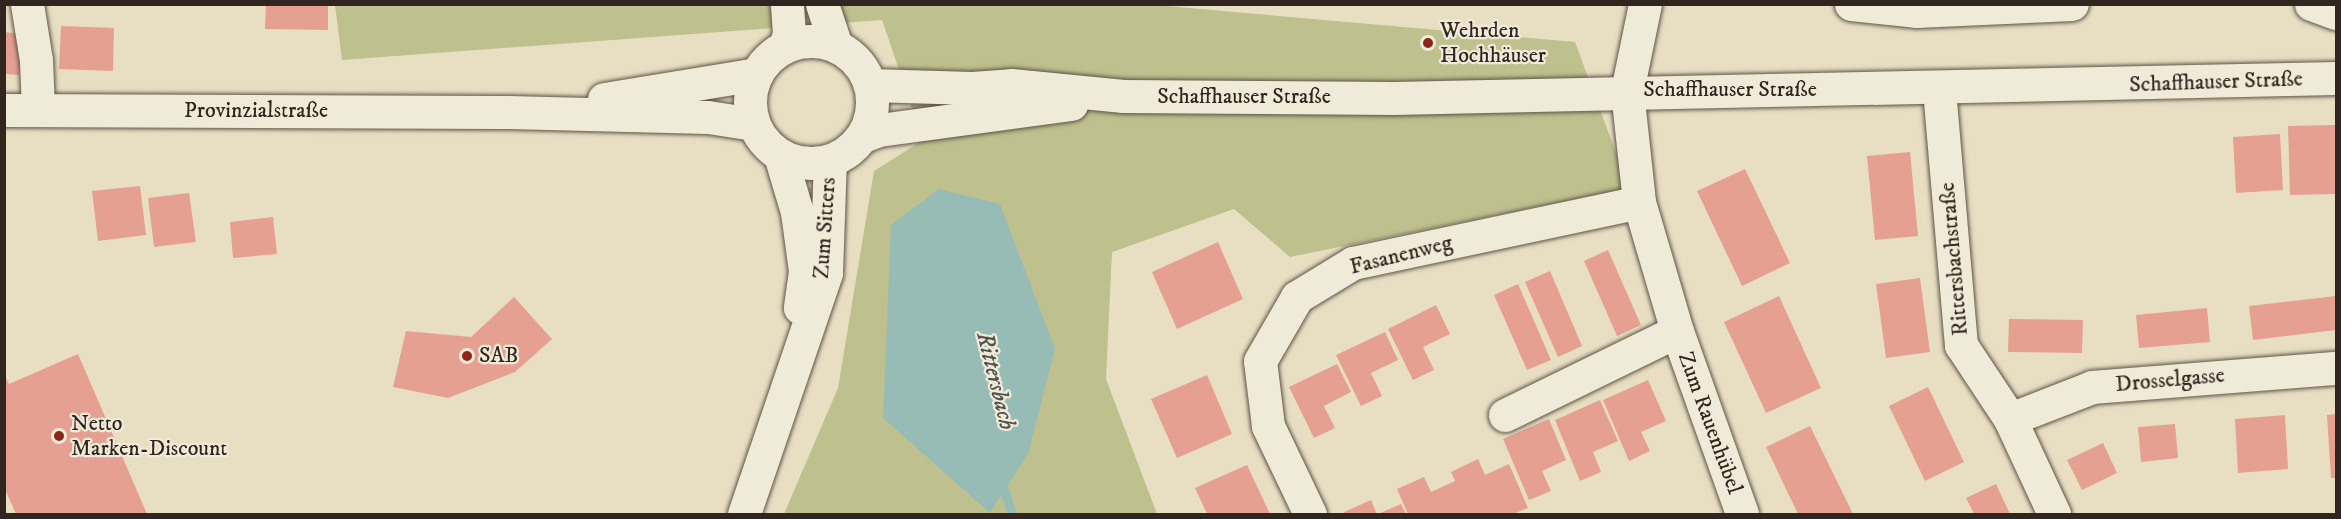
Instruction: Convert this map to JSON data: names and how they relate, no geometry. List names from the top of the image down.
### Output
{
  "streets": {
    "street": [
      "Schaffhauser Straße",
      "Provinzialstraße",
      "Zum Sitters",
      "Fasanenweg",
      "Rittersbachstraße",
      "Drosselgasse",
      "Zum Rauenhübel"
    ]
  },
  "crossings": [
    ["Schaffhauser Straße", "Provinzialstraße"],
    ["Schaffhauser Straße", "Zum Sitters"],
    ["Schaffhauser Straße", "Rittersbachstraße"],
    ["Schaffhauser Straße", "Zum Rauenhübel"],
    ["Provinzialstraße", "Zum Sitters"],
    ["Fasanenweg", "Zum Rauenhübel"],
    ["Rittersbachstraße", "Drosselgasse"]
  ],
  "water": ["Rittersbach"],
  "places": ["Wehrden Hochhäuser", "SAB", "Netto Marken-Discount"]
}
